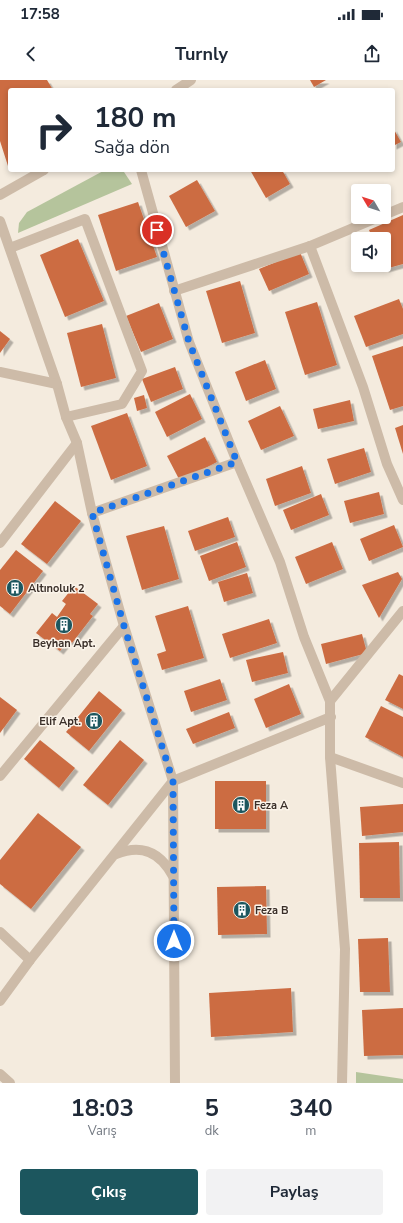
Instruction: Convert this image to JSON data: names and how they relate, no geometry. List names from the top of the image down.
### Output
{
  "places": {
    "building": [
      "Altınoluk 2",
      "Beyhan Apt.",
      "Elif Apt.",
      "Feza A",
      "Feza B"
    ]
  },
  "north": "top left",
  "page": {
    "status": "17:58",
    "header": "Turnly",
    "turn": ["180 m", "Sağa dön"],
    "eta": [
      "18:03",
      "Varış",
      "5",
      "dk",
      "340",
      "m"
    ],
    "buttons": ["Çıkış", "Paylaş"]
  }
}
